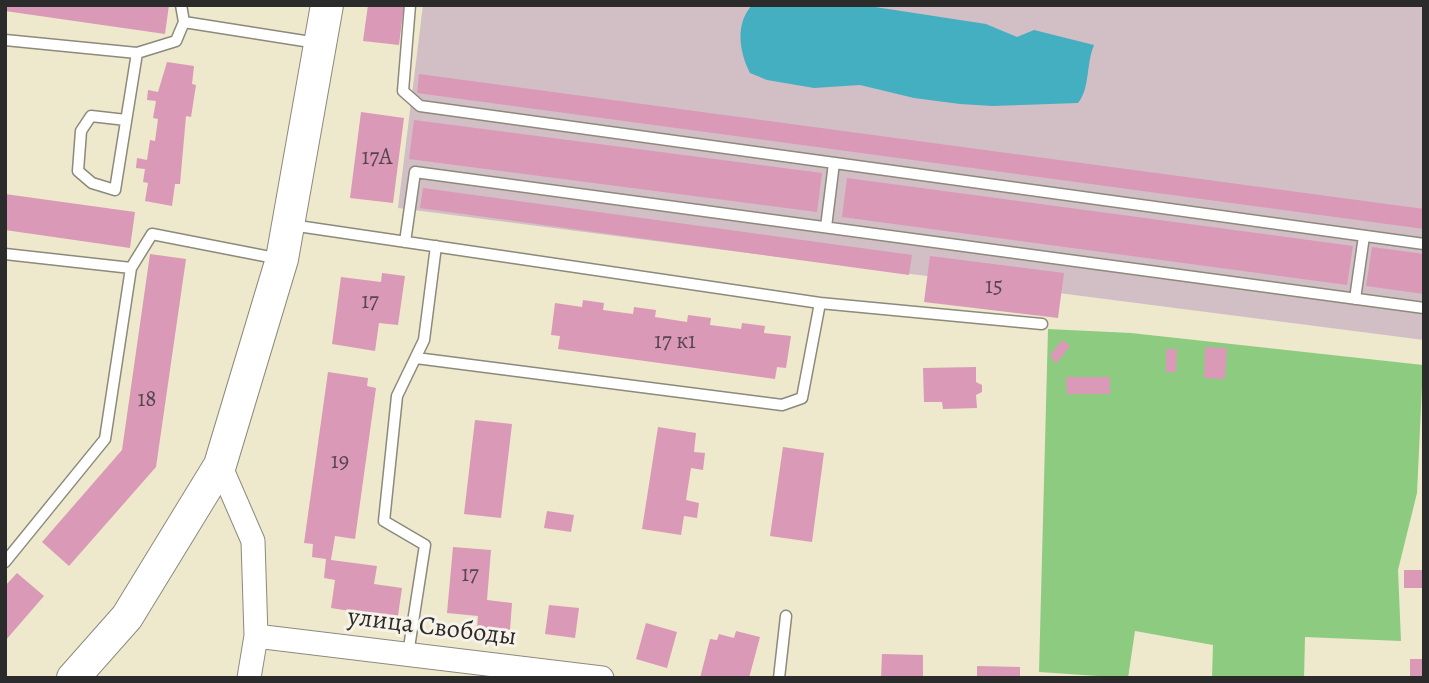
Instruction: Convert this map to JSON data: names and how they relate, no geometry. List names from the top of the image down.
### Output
{
  "streets": {
    "street": ["улица Свободы"]
  },
  "house_numbers": [
    "17А",
    "15",
    "17",
    "17 к1",
    "18",
    "19",
    "17"
  ]
}
